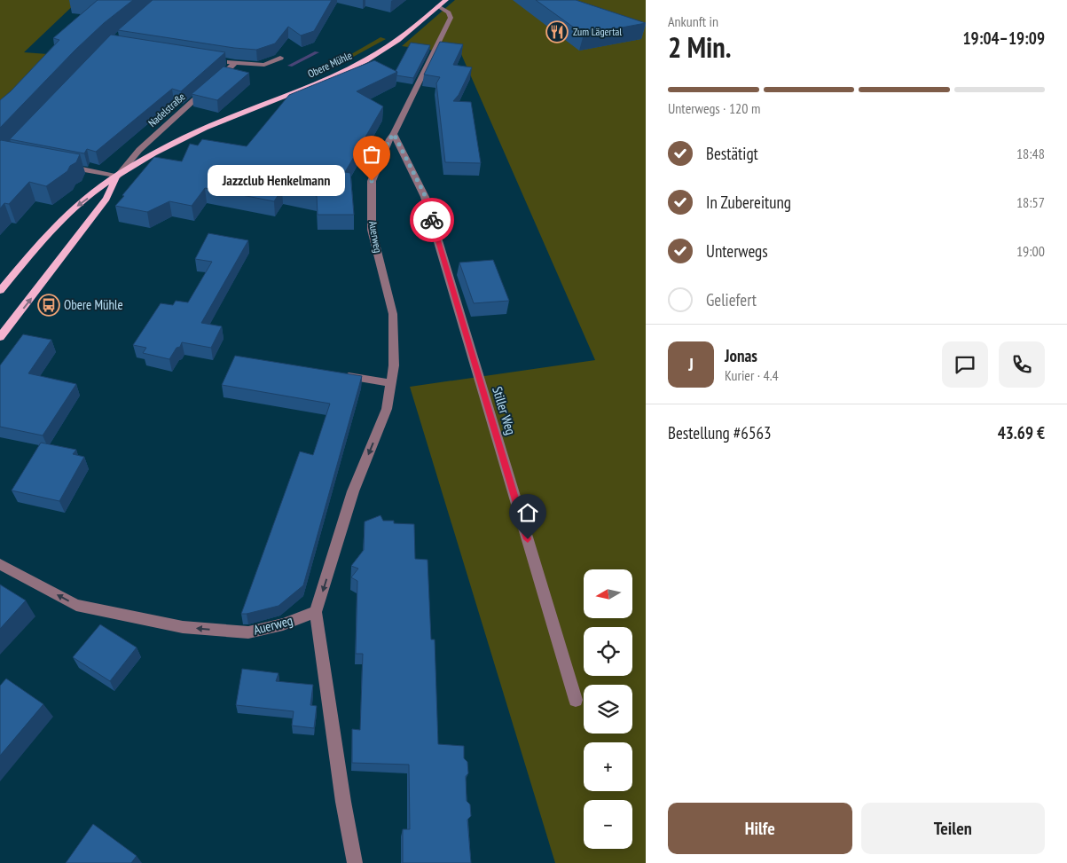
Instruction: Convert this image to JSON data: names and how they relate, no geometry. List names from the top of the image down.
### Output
{
  "streets": {
    "main road": ["Obere Mühle"],
    "street": ["Nadelstraße", "Auerweg", "Stiller Weg"]
  },
  "crossings": [
    ["Obere Mühle", "Nadelstraße"],
    ["Obere Mühle", "Auerweg"],
    ["Auerweg", "Stiller Weg"]
  ],
  "places": {
    "restaurant": ["Zum Lägertal"],
    "other": ["Jazzclub Henkelmann"],
    "bus stop": ["Obere Mühle"]
  },
  "north": "left",
  "page": {
    "heading": ["2 Min.", "Ankunft in", "19:04–19:09"],
    "panel": [
      "Jonas",
      "Kurier · 4.4",
      "Bestellung #6563",
      "43.69 €"
    ],
    "bar": "Unterwegs · 120 m",
    "list": [
      ["Bestätigt", "18:48"],
      ["In Zubereitung", "18:57"],
      ["Unterwegs", "19:00"],
      "Geliefert"
    ],
    "bubble": "Jazzclub Henkelmann",
    "round": "J",
    "map_buttons": ["+", "−"],
    "buttons": ["Hilfe", "Teilen"]
  }
}
